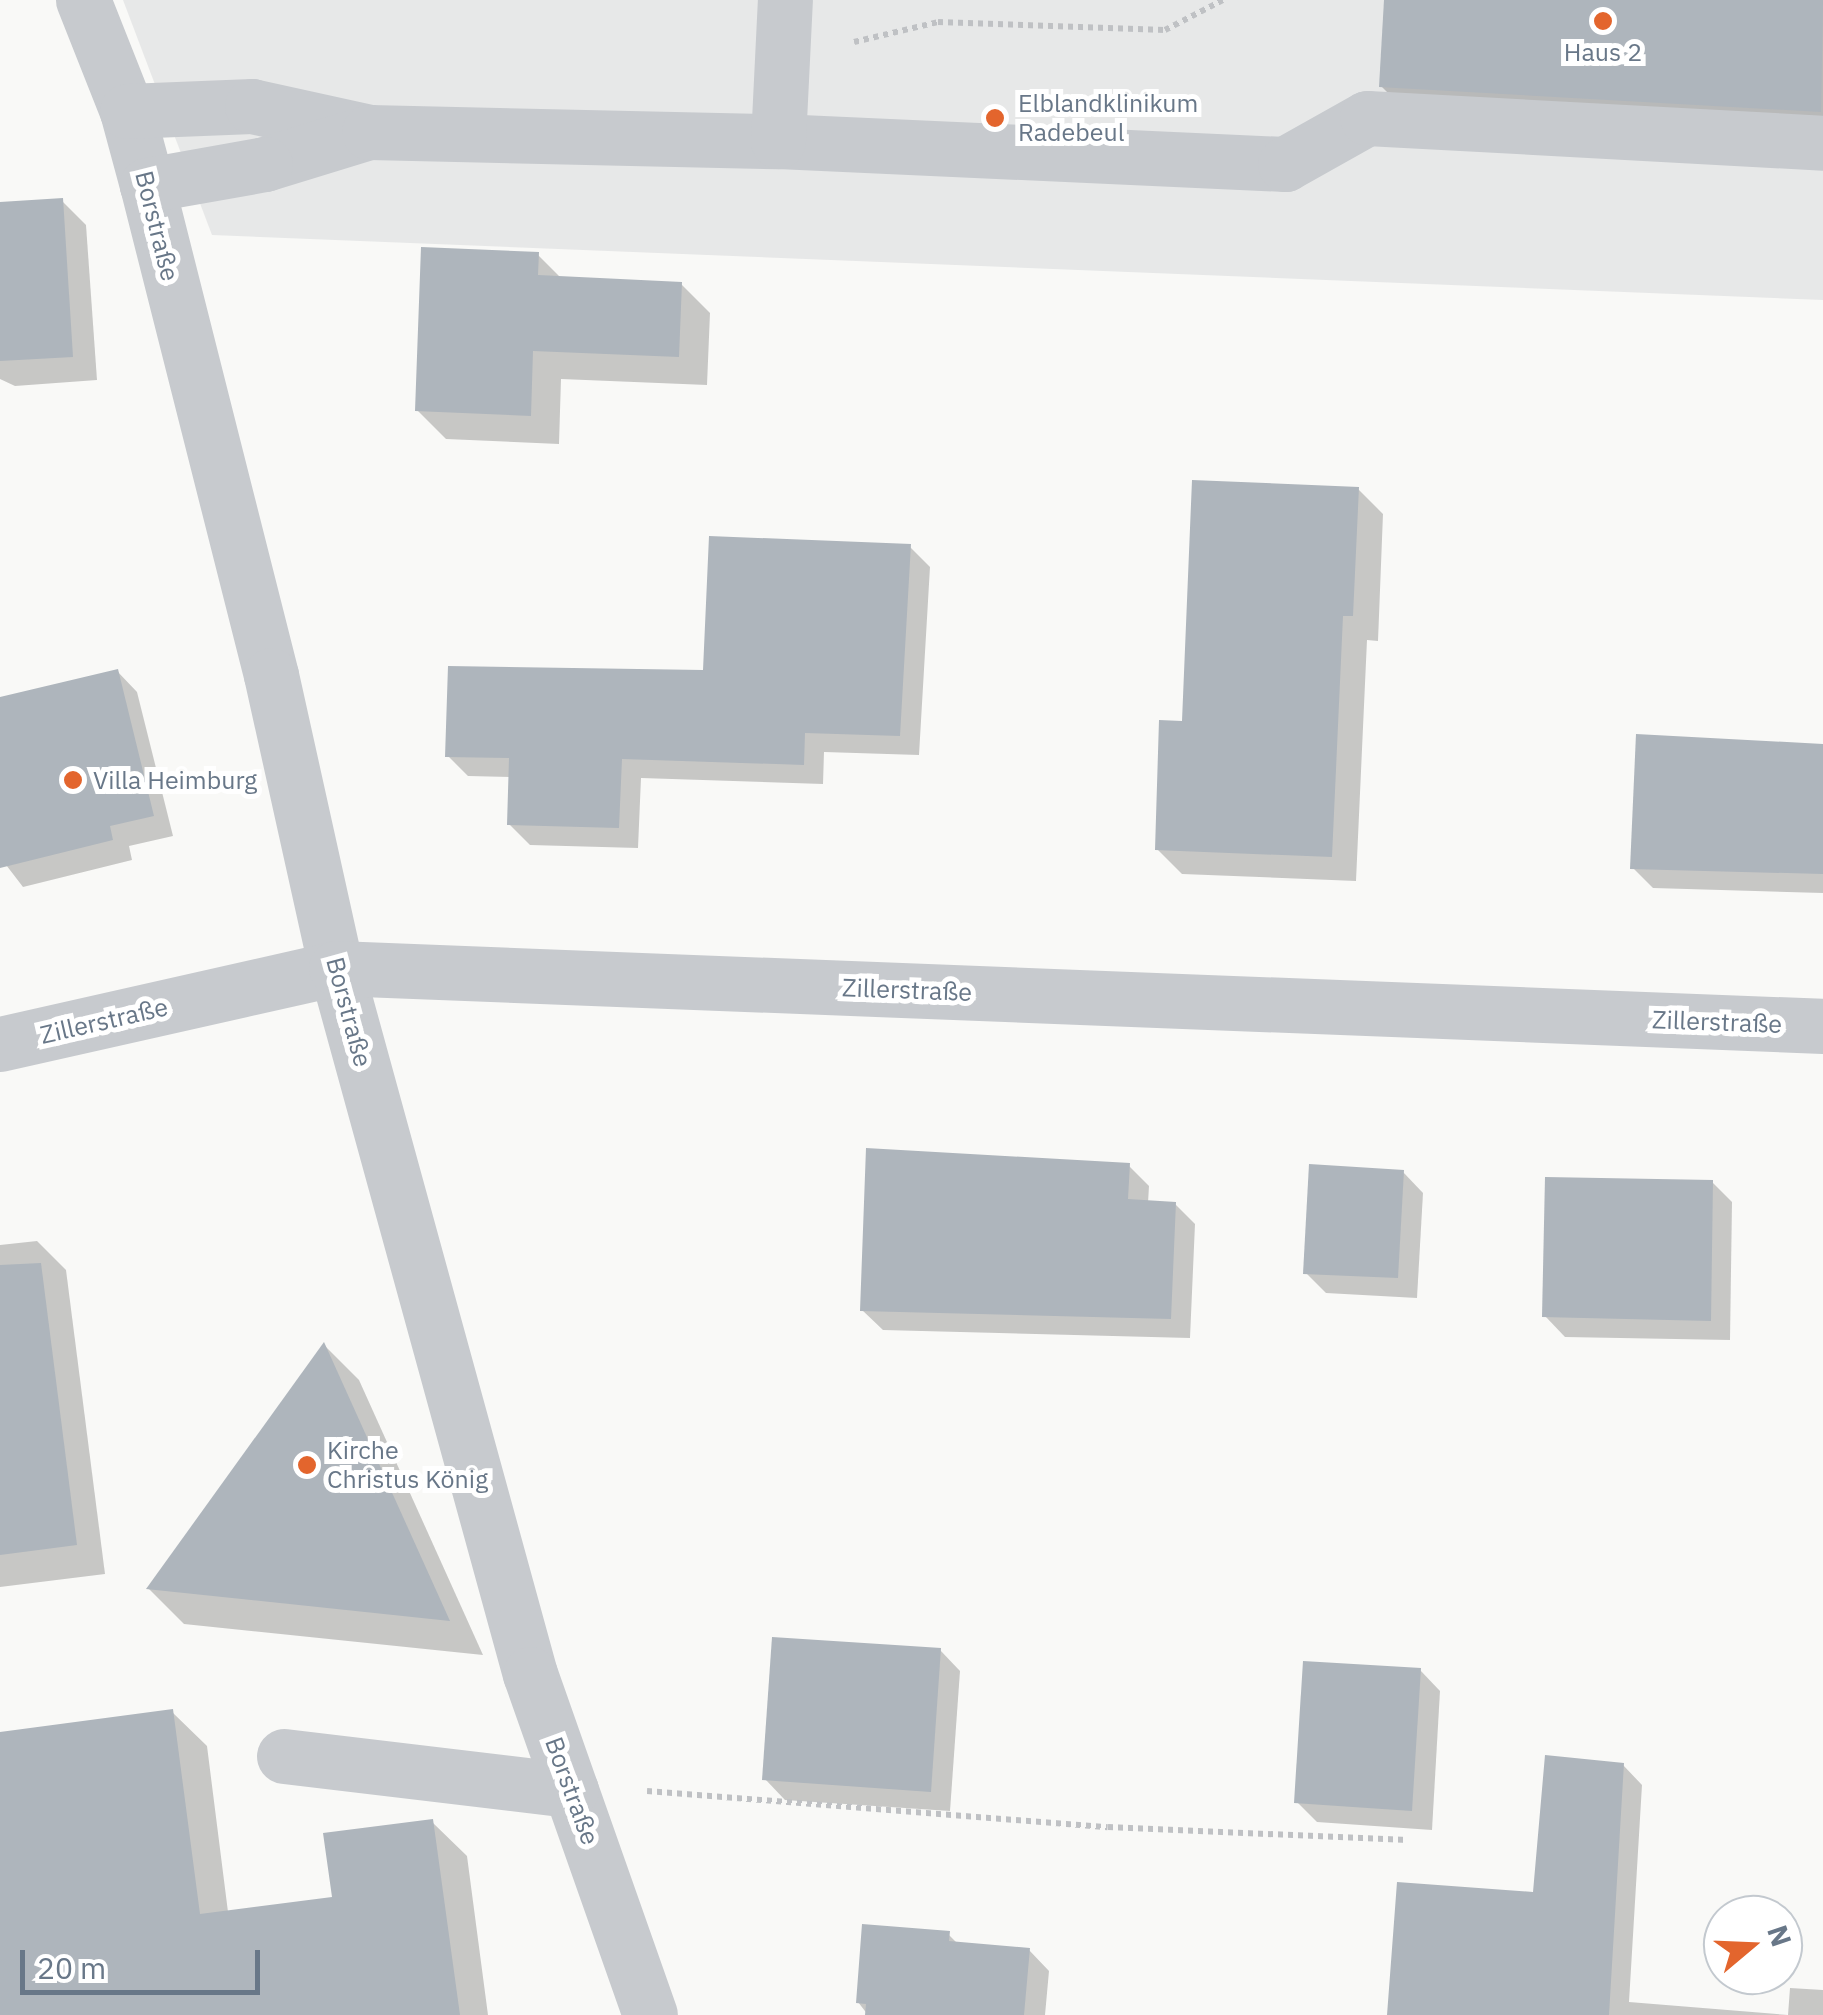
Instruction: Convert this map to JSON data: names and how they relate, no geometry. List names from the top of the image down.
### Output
{
  "streets": {
    "street": ["Borstraße", "Zillerstraße"]
  },
  "crossings": [
    ["Borstraße", "Zillerstraße"]
  ],
  "places": [
    "Haus 2",
    "Elblandklinikum Radebeul",
    "Villa Heimburg",
    "Kirche Christus König"
  ],
  "scale_bar": "20 m",
  "north": "right"
}
